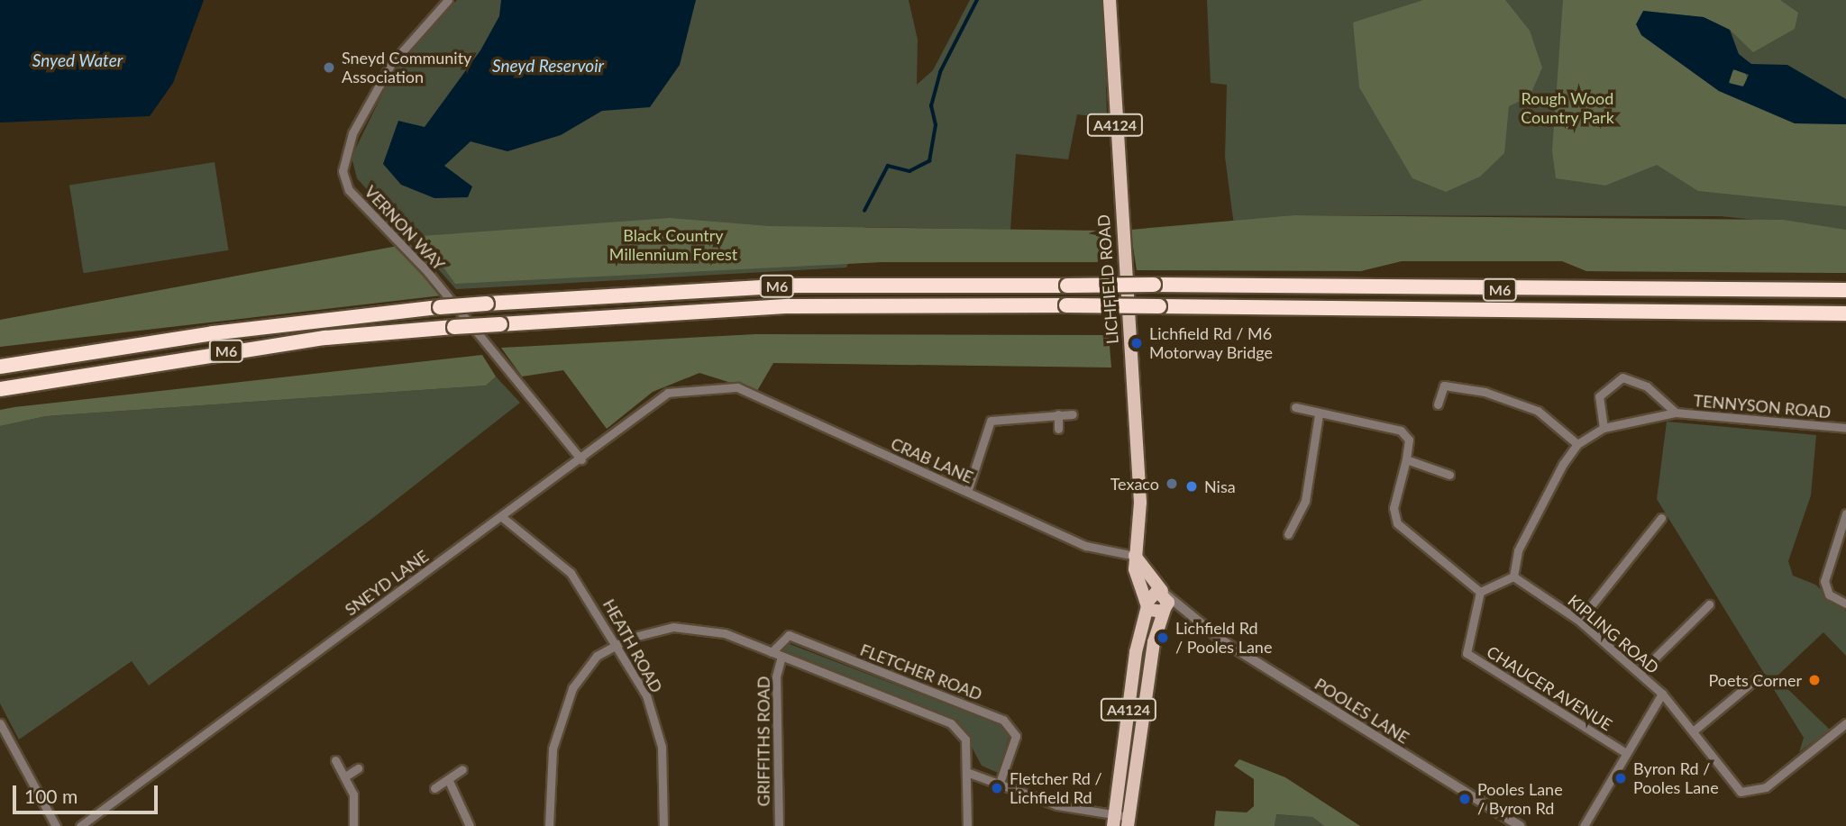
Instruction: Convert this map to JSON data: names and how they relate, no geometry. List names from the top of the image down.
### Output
{
  "streets": {
    "highway": ["M6"],
    "main road": ["A4124", "LICHFIELD ROAD"],
    "street": [
      "VERNON WAY",
      "TENNYSON ROAD",
      "CRAB LANE",
      "SNEYD LANE",
      "KIPLING ROAD",
      "HEATH ROAD",
      "FLETCHER ROAD",
      "CHAUCER AVENUE",
      "POOLES LANE",
      "GRIFFITHS ROAD"
    ]
  },
  "crossings": [
    ["A4124", "POOLES LANE"],
    ["VERNON WAY", "SNEYD LANE"],
    ["LICHFIELD ROAD", "CRAB LANE"],
    ["TENNYSON ROAD", "KIPLING ROAD"],
    ["CRAB LANE", "SNEYD LANE"],
    ["SNEYD LANE", "HEATH ROAD"]
  ],
  "water": ["Snyed Water", "Sneyd Reservoir"],
  "parks": ["Rough Wood Country Park", "Black Country Millennium Forest"],
  "places": [
    "Sneyd Community Association",
    "Lichfield Rd / M6 Motorway Bridge",
    "Texaco",
    "Nisa",
    "Lichfield Rd / Pooles Lane",
    "Poets Corner",
    "Byron Rd / Pooles Lane",
    "Fletcher Rd / Lichfield Rd",
    "Pooles Lane / Byron Rd"
  ],
  "scale_bar": "100 m"
}
